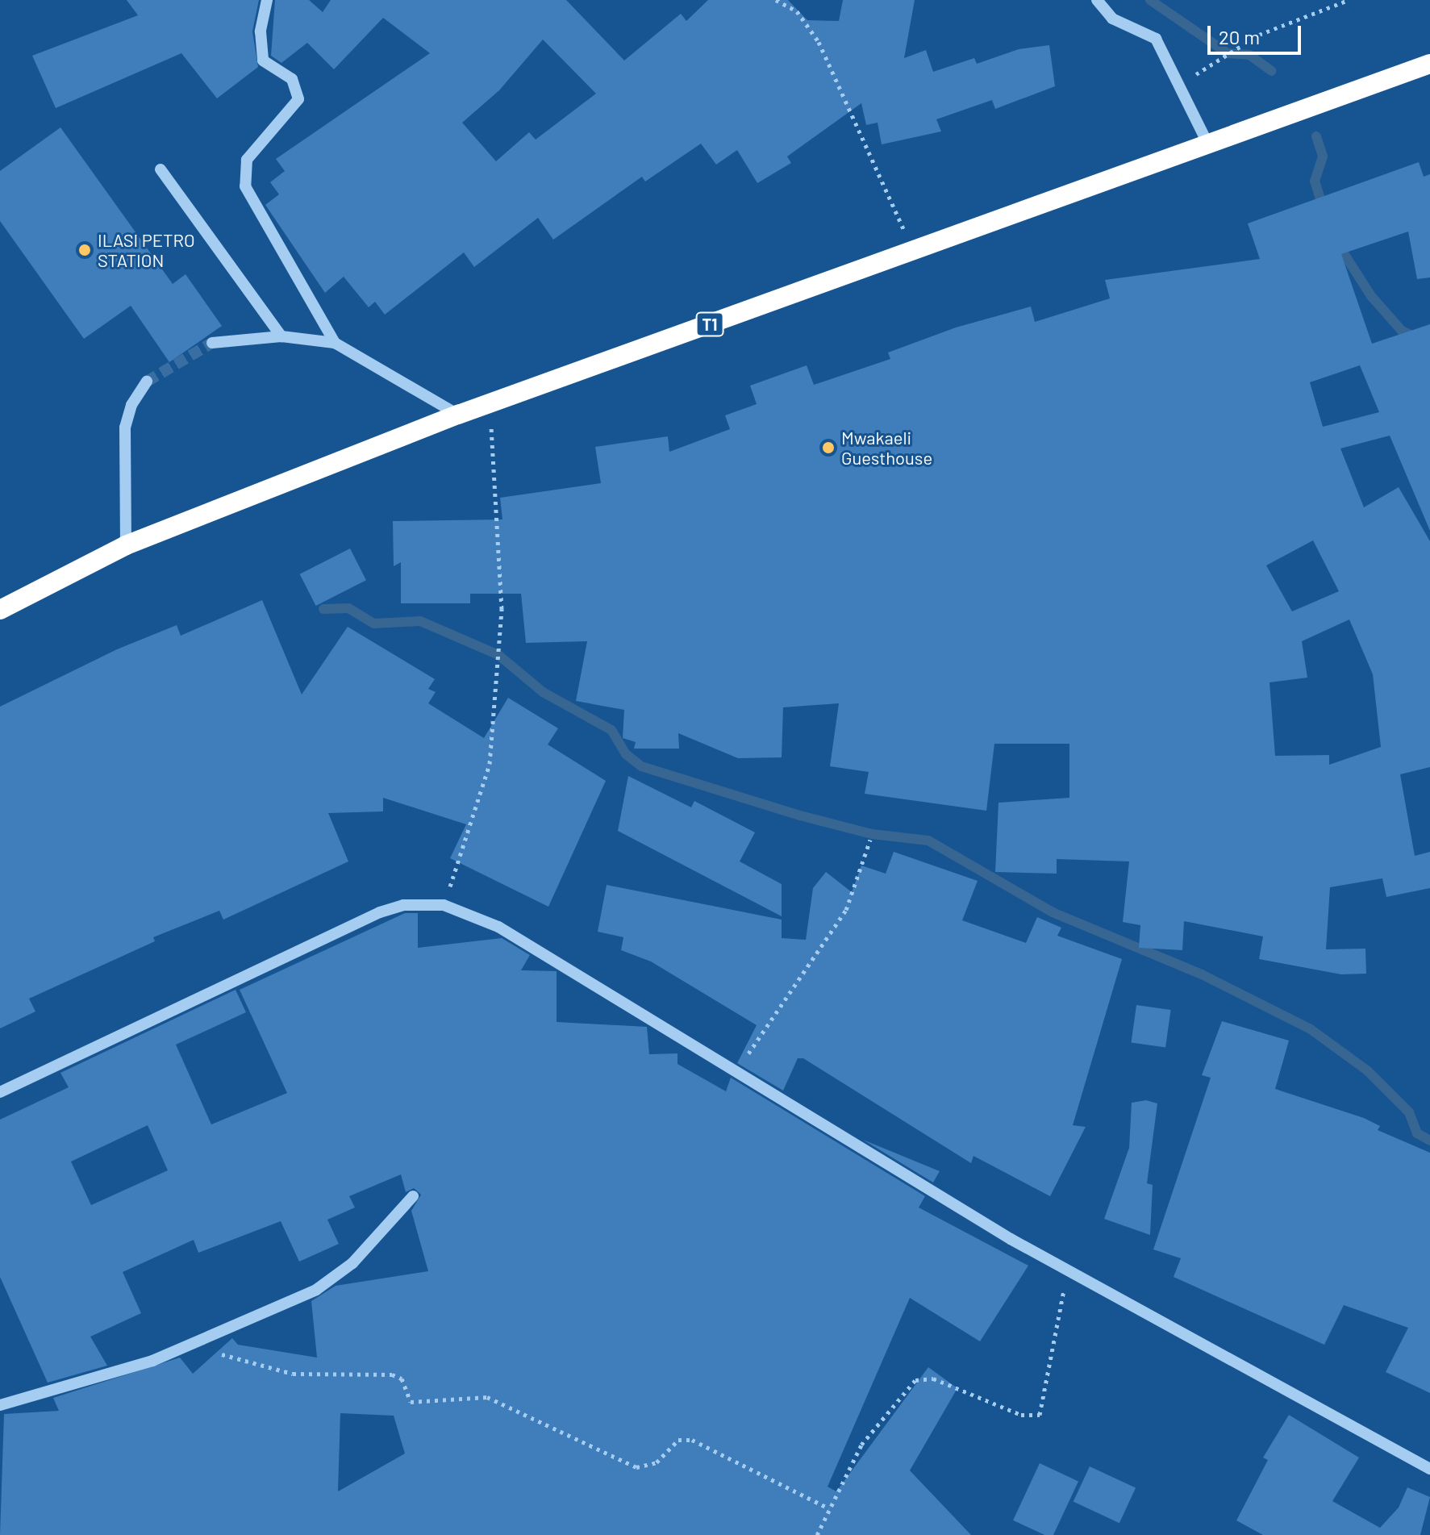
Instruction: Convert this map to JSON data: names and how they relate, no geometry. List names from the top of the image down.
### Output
{
  "streets": {
    "highway": ["T1"]
  },
  "places": ["ILASI PETRO STATION", "Mwakaeli Guesthouse"],
  "scale_bar": "20 m"
}
